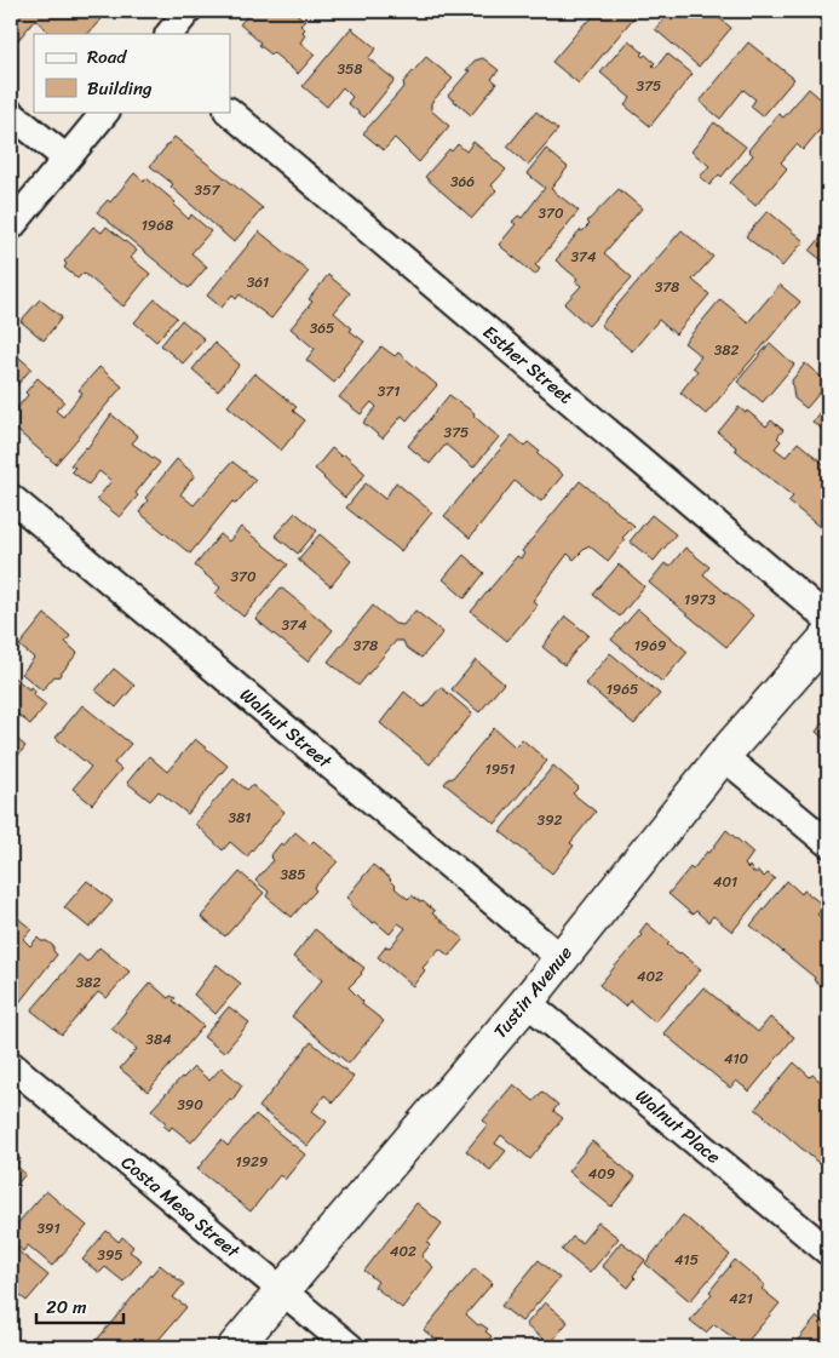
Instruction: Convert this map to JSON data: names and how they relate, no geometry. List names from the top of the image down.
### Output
{
  "streets": {
    "street": [
      "Esther Street",
      "Walnut Street",
      "Tustin Avenue",
      "Walnut Place",
      "Costa Mesa Street"
    ]
  },
  "crossings": [
    ["Walnut Street", "Tustin Avenue"],
    ["Tustin Avenue", "Walnut Place"],
    ["Tustin Avenue", "Costa Mesa Street"]
  ],
  "house_numbers": [
    "358",
    "375",
    "366",
    "357",
    "370",
    "1968",
    "374",
    "361",
    "378",
    "365",
    "382",
    "371",
    "375",
    "370",
    "1973",
    "374",
    "378",
    "1969",
    "1965",
    "1951",
    "381",
    "392",
    "385",
    "401",
    "402",
    "382",
    "384",
    "410",
    "390",
    "1929",
    "409",
    "391",
    "402",
    "395",
    "415",
    "421"
  ],
  "legend": ["Road", "Building"],
  "scale_bar": "20 m"
}
